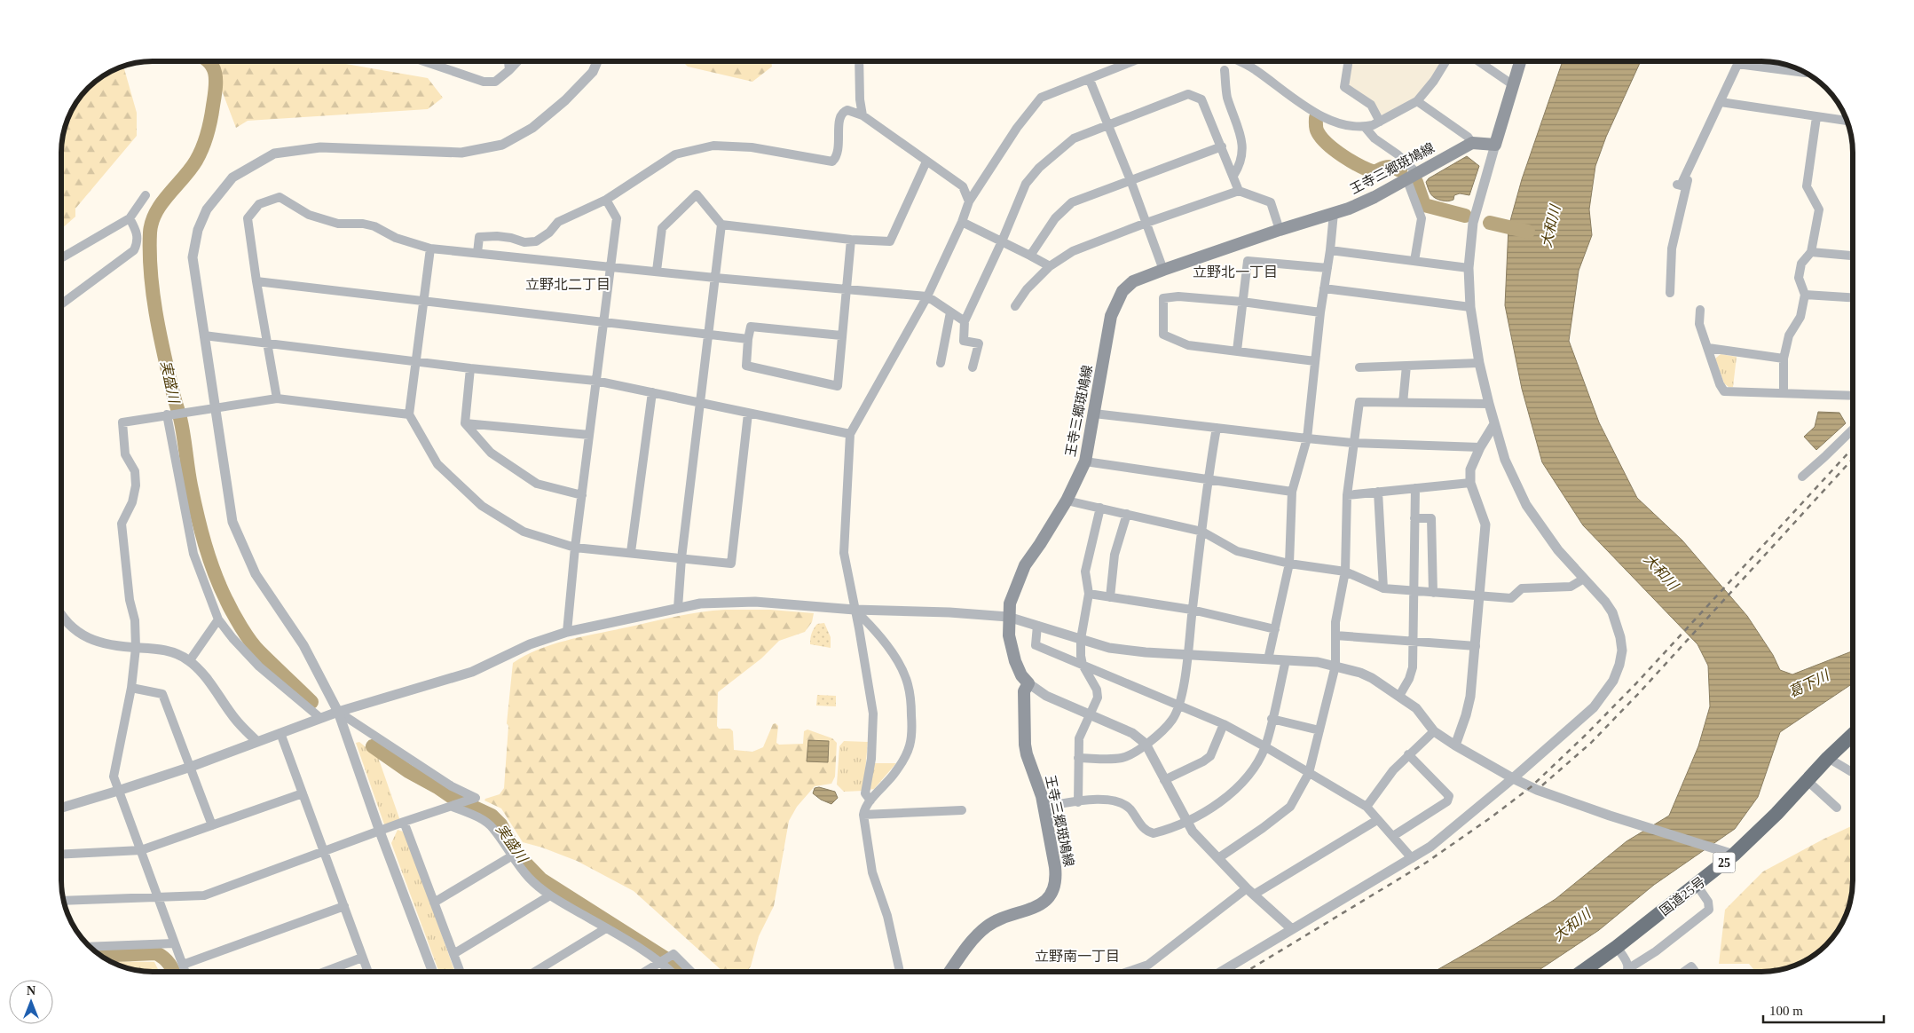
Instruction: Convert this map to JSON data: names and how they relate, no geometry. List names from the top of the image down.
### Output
{
  "streets": {
    "highway": ["25", "国道25号"],
    "main road": ["王寺三郷斑鳩線"]
  },
  "districts": ["立野北一丁目", "立野北二丁目", "立野南一丁目"],
  "water": ["大和川", "実盛川", "葛下川"],
  "scale_bar": "100 m",
  "north": "top"
}
